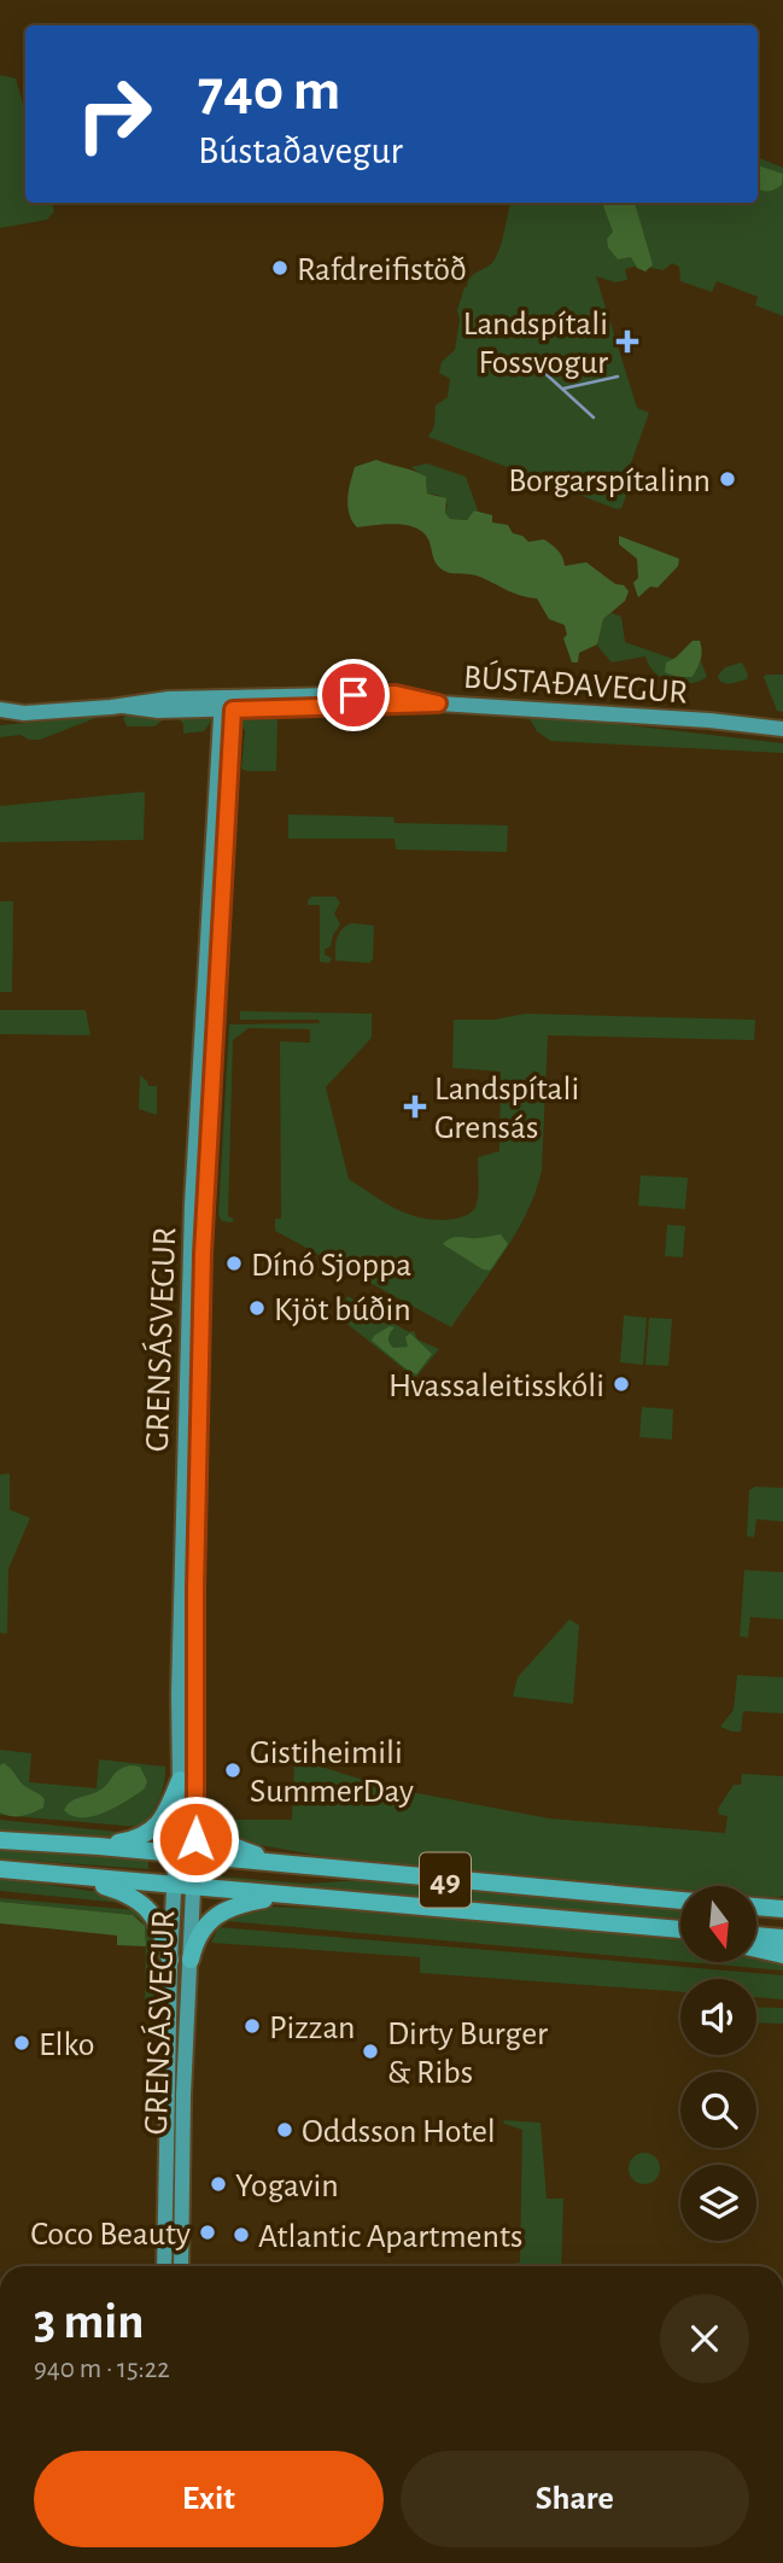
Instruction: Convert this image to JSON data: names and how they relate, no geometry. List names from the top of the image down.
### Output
{
  "streets": {
    "highway": ["49"],
    "main road": ["BÚSTAÐAVEGUR", "GRENSÁSVEGUR"]
  },
  "crossings": [
    ["BÚSTAÐAVEGUR", "GRENSÁSVEGUR"],
    ["GRENSÁSVEGUR", "49"]
  ],
  "places": {
    "other": [
      "Rafdreifistöð",
      "Borgarspítalinn",
      "Dínó Sjoppa",
      "Kjöt búðin",
      "Hvassaleitisskóli",
      "Gistiheimili SummerDay",
      "Pizzan",
      "Elko",
      "Dirty Burger & Ribs",
      "Oddsson Hotel",
      "Yogavin",
      "Coco Beauty",
      "Atlantic Apartments"
    ],
    "health": ["Landspítali Fossvogur", "Landspítali Grensás"]
  },
  "north": "bottom",
  "page": {
    "turn": ["740 m", "Bústaðavegur"],
    "heading": ["3 min", "940 m · 15:22"],
    "buttons": ["Exit", "Share"]
  }
}
